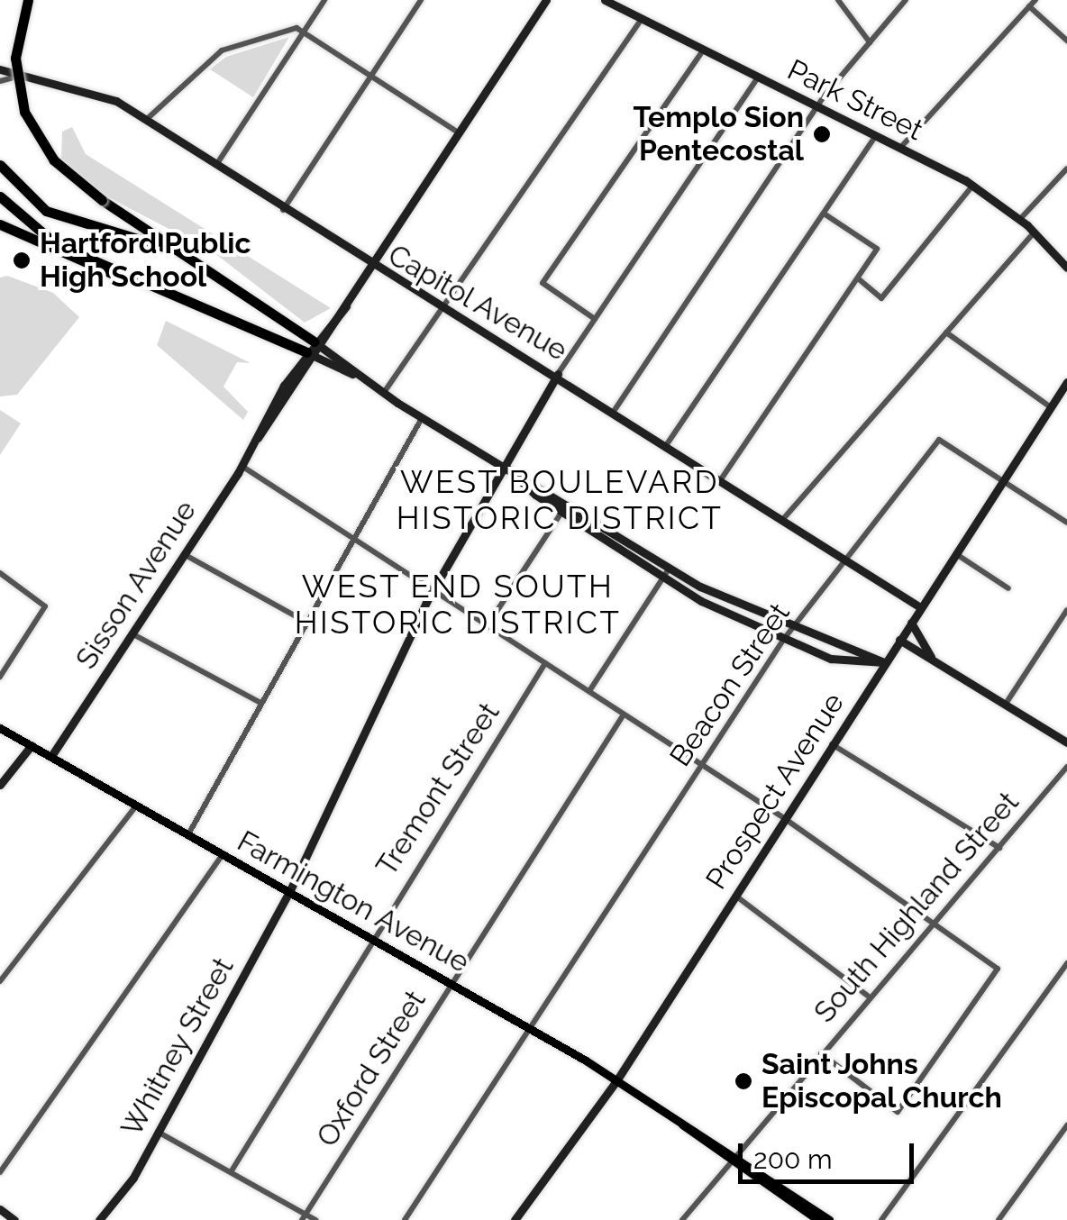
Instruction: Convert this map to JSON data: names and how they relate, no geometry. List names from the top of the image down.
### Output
{
  "streets": {
    "main road": [
      "Park Street",
      "Capitol Avenue",
      "Sisson Avenue",
      "Prospect Avenue",
      "Farmington Avenue",
      "Whitney Street"
    ],
    "street": [
      "Beacon Street",
      "Tremont Street",
      "South Highland Street",
      "Oxford Street"
    ]
  },
  "crossings": [
    ["Capitol Avenue", "Sisson Avenue"],
    ["Capitol Avenue", "Beacon Street"],
    ["Capitol Avenue", "Prospect Avenue"],
    ["Capitol Avenue", "Whitney Street"],
    ["Sisson Avenue", "Farmington Avenue"],
    ["Beacon Street", "Prospect Avenue"],
    ["Beacon Street", "Farmington Avenue"],
    ["Tremont Street", "Farmington Avenue"],
    ["Prospect Avenue", "Farmington Avenue"],
    ["Farmington Avenue", "South Highland Street"],
    ["Farmington Avenue", "Whitney Street"],
    ["Farmington Avenue", "Oxford Street"]
  ],
  "districts": ["WEST BOULEVARD HISTORIC DISTRICT", "WEST END SOUTH HISTORIC DISTRICT"],
  "places": ["Templo Sion Pentecostal", "Hartford Public High School", "Saint Johns Episcopal Church"],
  "scale_bar": "200 m"
}
